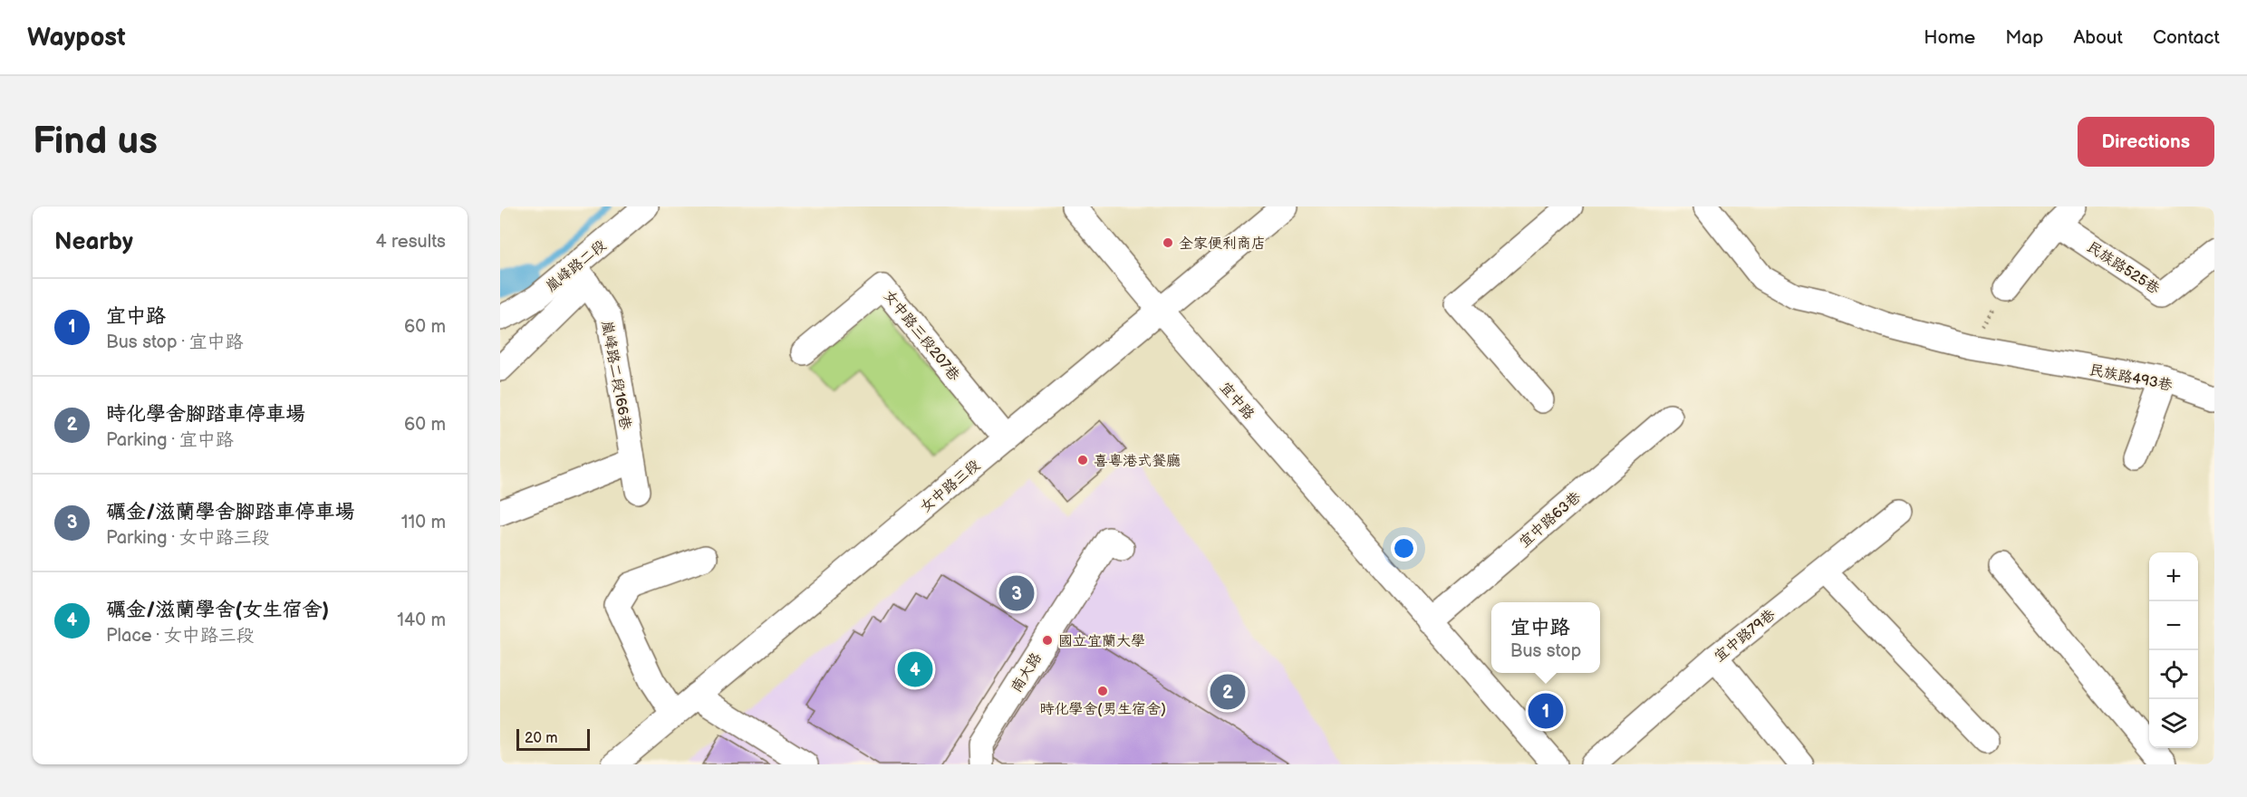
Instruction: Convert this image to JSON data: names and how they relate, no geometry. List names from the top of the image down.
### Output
{
  "streets": {
    "street": [
      "嵐峰路二段",
      "民族路525巷",
      "女中路三段207巷",
      "嵐峰路二段166巷",
      "民族路493巷",
      "宜中路",
      "女中路三段",
      "宜中路63巷",
      "宜中路79巷",
      "南大路"
    ]
  },
  "crossings": [
    ["嵐峰路二段", "嵐峰路二段166巷"],
    ["女中路三段207巷", "女中路三段"],
    ["宜中路", "女中路三段"],
    ["宜中路", "宜中路63巷"]
  ],
  "places": [
    "全家便利商店",
    "喜粵港式餐廳",
    "國立宜蘭大學",
    "時化學舍(男生宿舍)"
  ],
  "scale_bar": "20 m",
  "page": {
    "header": "Waypost",
    "nav": [
      "Home",
      "Map",
      "About",
      "Contact"
    ],
    "buttons": "Directions",
    "title": "Find us",
    "heading": ["Nearby", "4 results"],
    "list": [
      {
        "mark": "1",
        "name": "宜中路",
        "note": "Bus stop · 宜中路",
        "value": "60 m"
      },
      {
        "mark": "2",
        "name": "時化學舍腳踏車停車場",
        "note": "Parking · 宜中路",
        "value": "60 m"
      },
      {
        "mark": "3",
        "name": "礪金/滋蘭學舍腳踏車停車場",
        "note": "Parking · 女中路三段",
        "value": "110 m"
      },
      {
        "mark": "4",
        "name": "礪金/滋蘭學舍(女生宿舍)",
        "note": "Place · 女中路三段",
        "value": "140 m"
      }
    ],
    "map_buttons": ["+", "−"],
    "pins": [
      "3",
      "4",
      "2",
      "1"
    ],
    "popup": ["宜中路", "Bus stop"],
    "scale": "20 m"
  }
}
